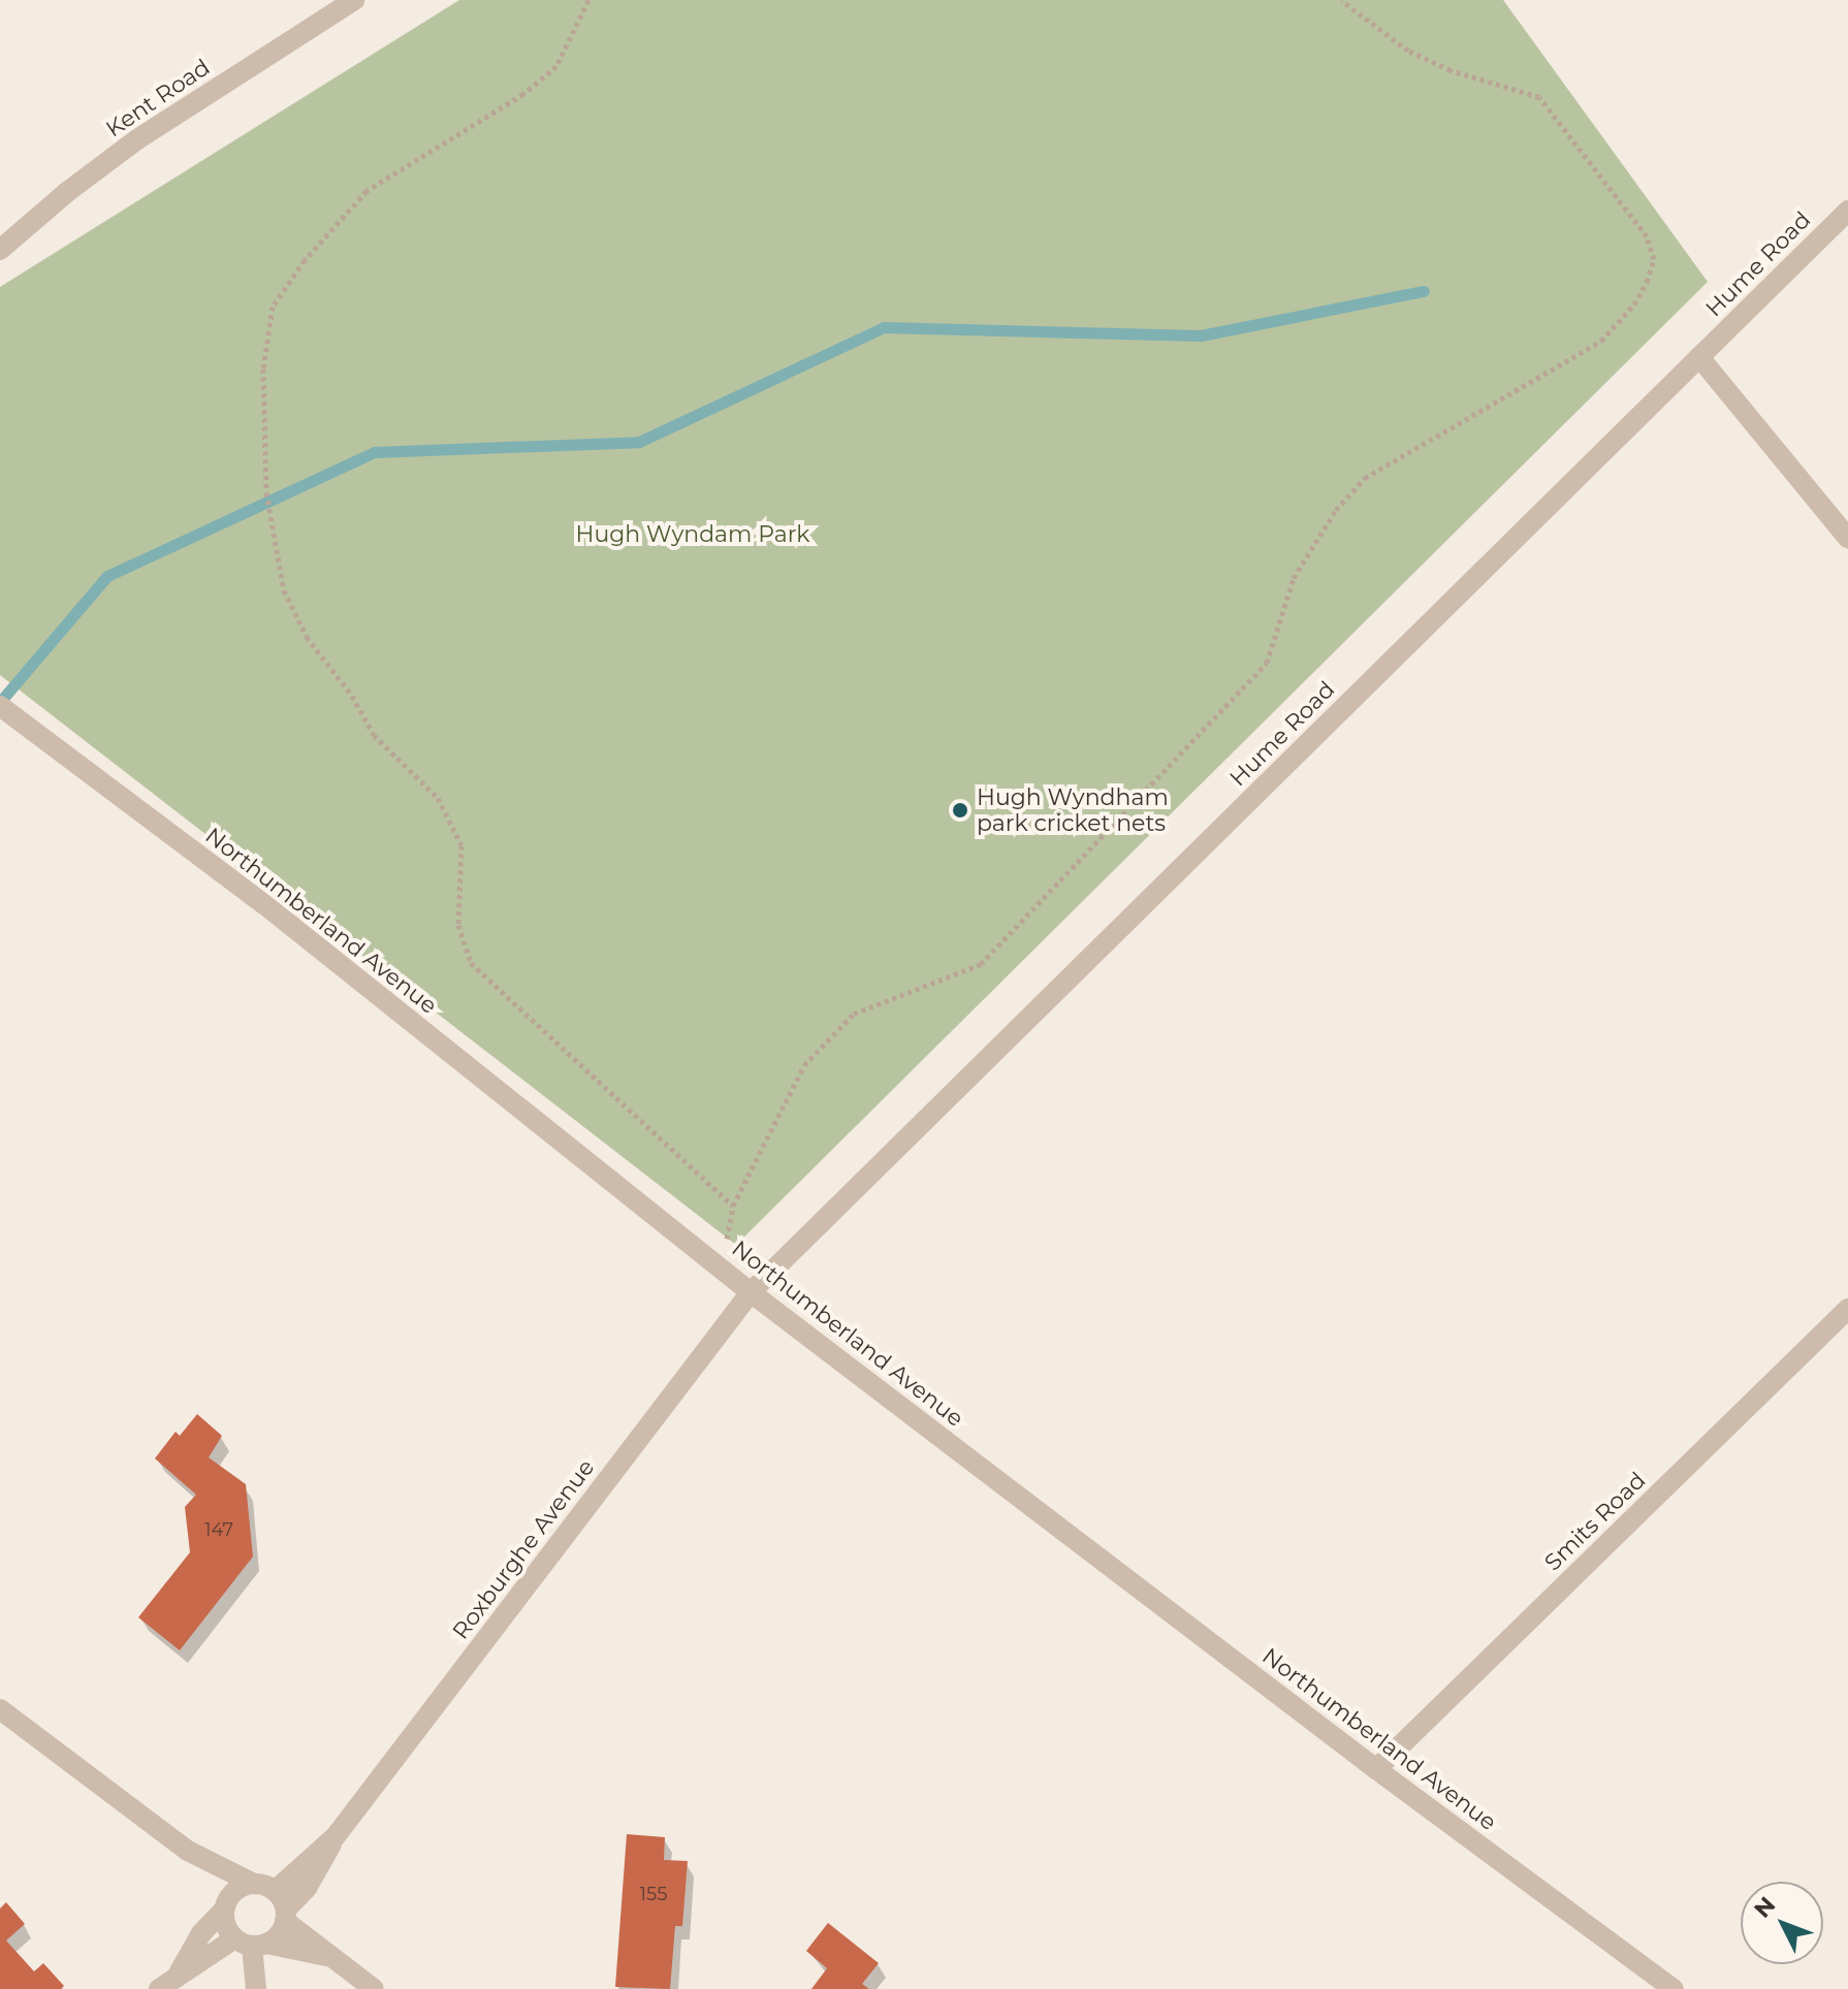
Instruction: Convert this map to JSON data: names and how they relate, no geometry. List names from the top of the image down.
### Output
{
  "streets": {
    "street": [
      "Kent Road",
      "Hume Road",
      "Northumberland Avenue",
      "Smits Road",
      "Roxburghe Avenue"
    ]
  },
  "crossings": [
    ["Hume Road", "Northumberland Avenue"],
    ["Hume Road", "Roxburghe Avenue"],
    ["Northumberland Avenue", "Smits Road"],
    ["Northumberland Avenue", "Roxburghe Avenue"]
  ],
  "parks": ["Hugh Wyndam Park"],
  "places": ["Hugh Wyndham park cricket nets"],
  "house_numbers": ["147", "155"],
  "north": "top left"
}
